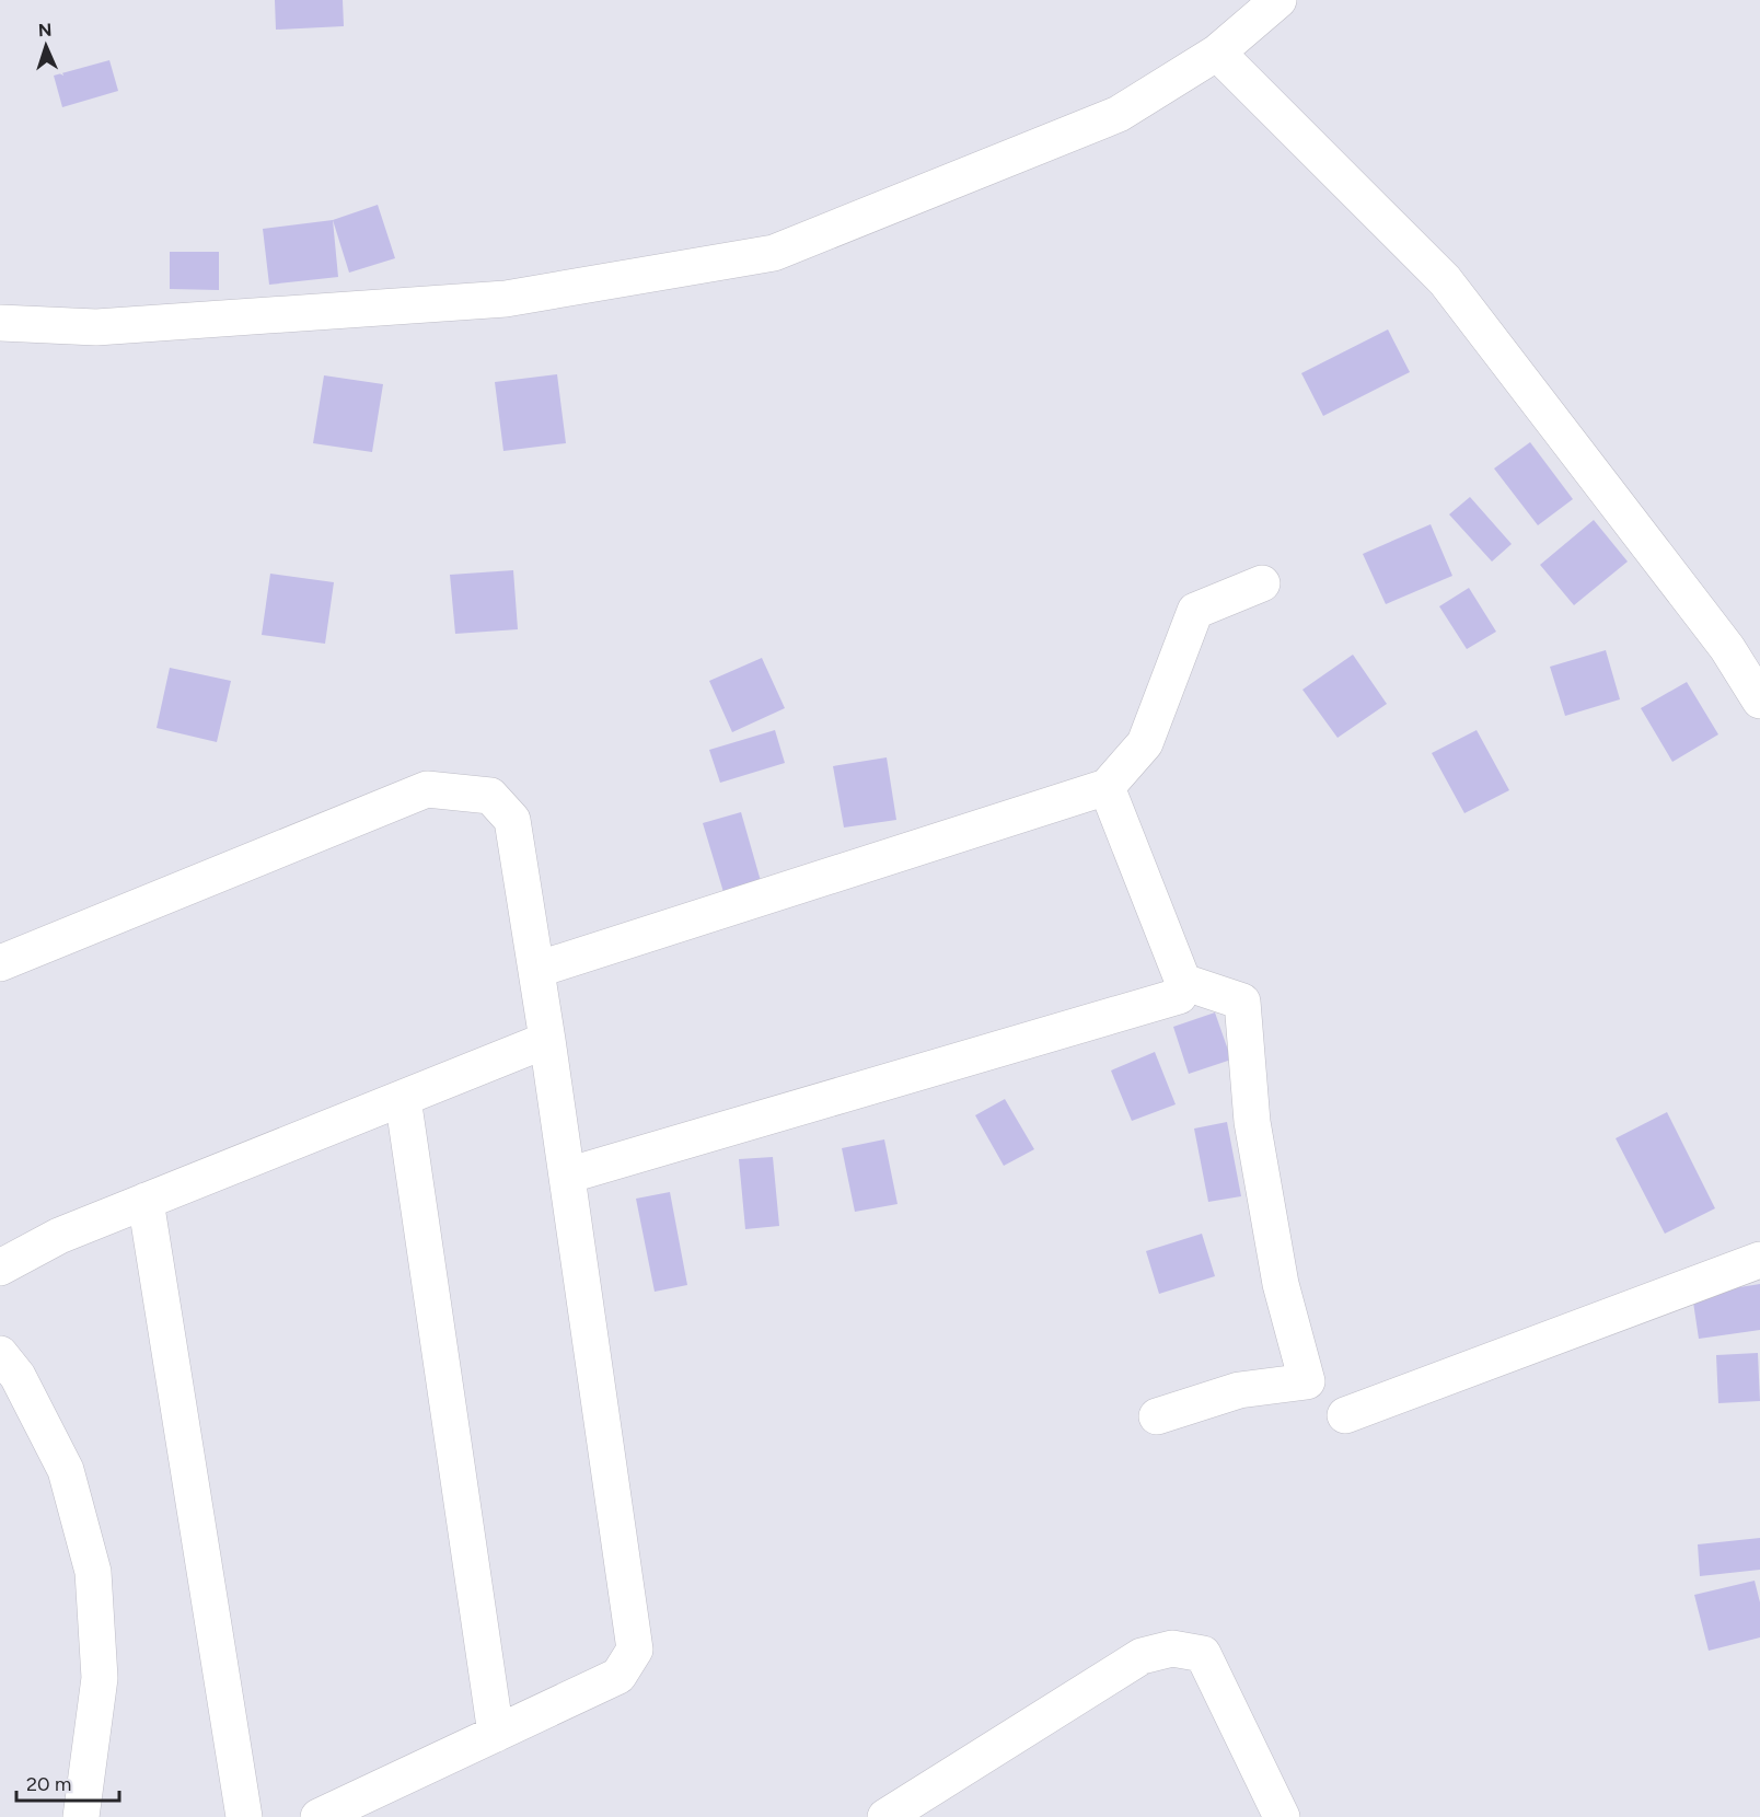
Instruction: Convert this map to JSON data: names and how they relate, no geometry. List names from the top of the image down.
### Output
{
  "scale_bar": "20 m",
  "north": "top"
}
